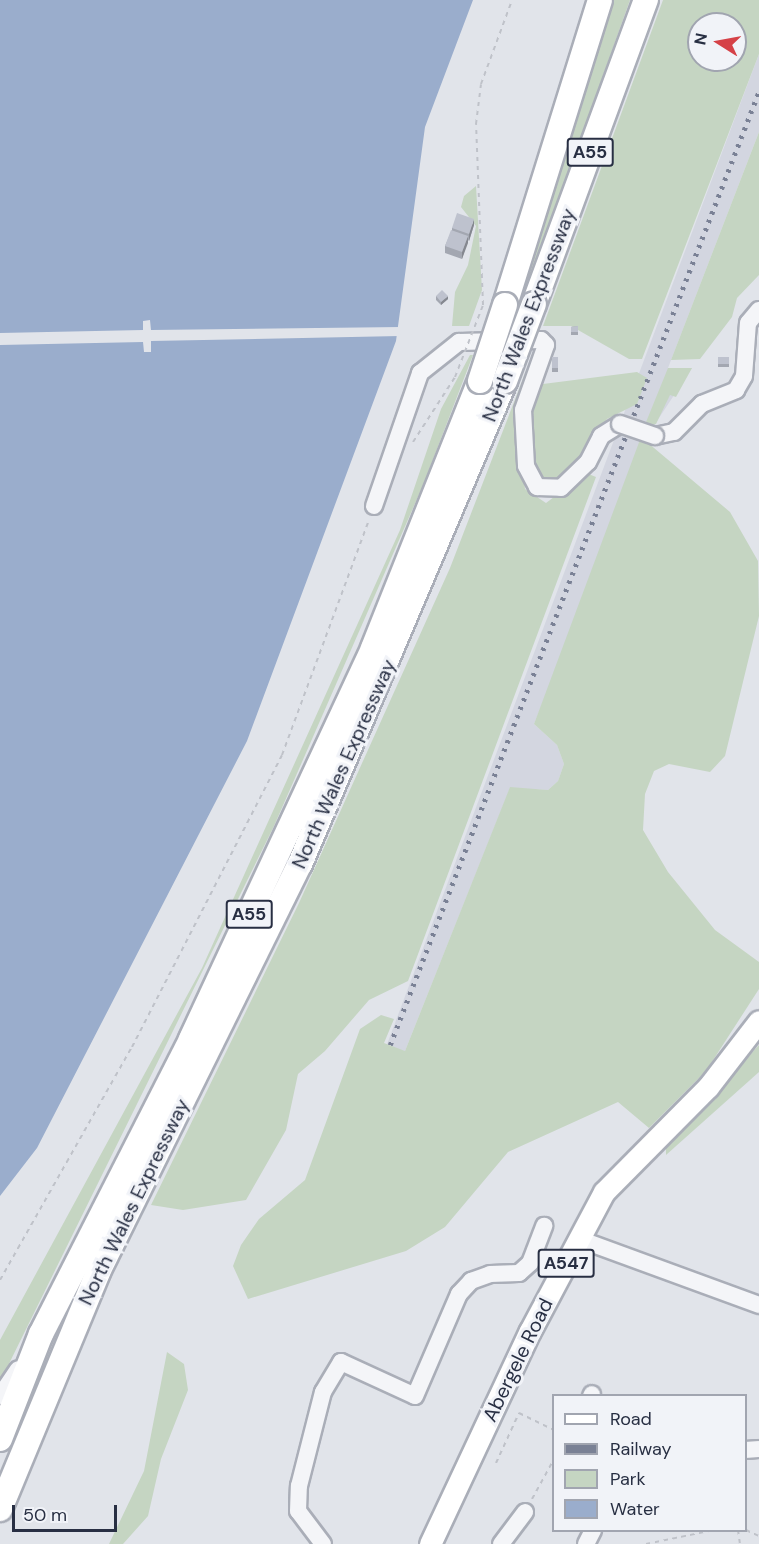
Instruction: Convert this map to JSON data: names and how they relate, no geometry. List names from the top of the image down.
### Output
{
  "streets": {
    "highway": ["A55", "North Wales Expressway"],
    "main road": ["A547", "Abergele Road"]
  },
  "legend": [
    "Road",
    "Railway",
    "Park",
    "Water"
  ],
  "scale_bar": "50 m",
  "north": "left"
}
